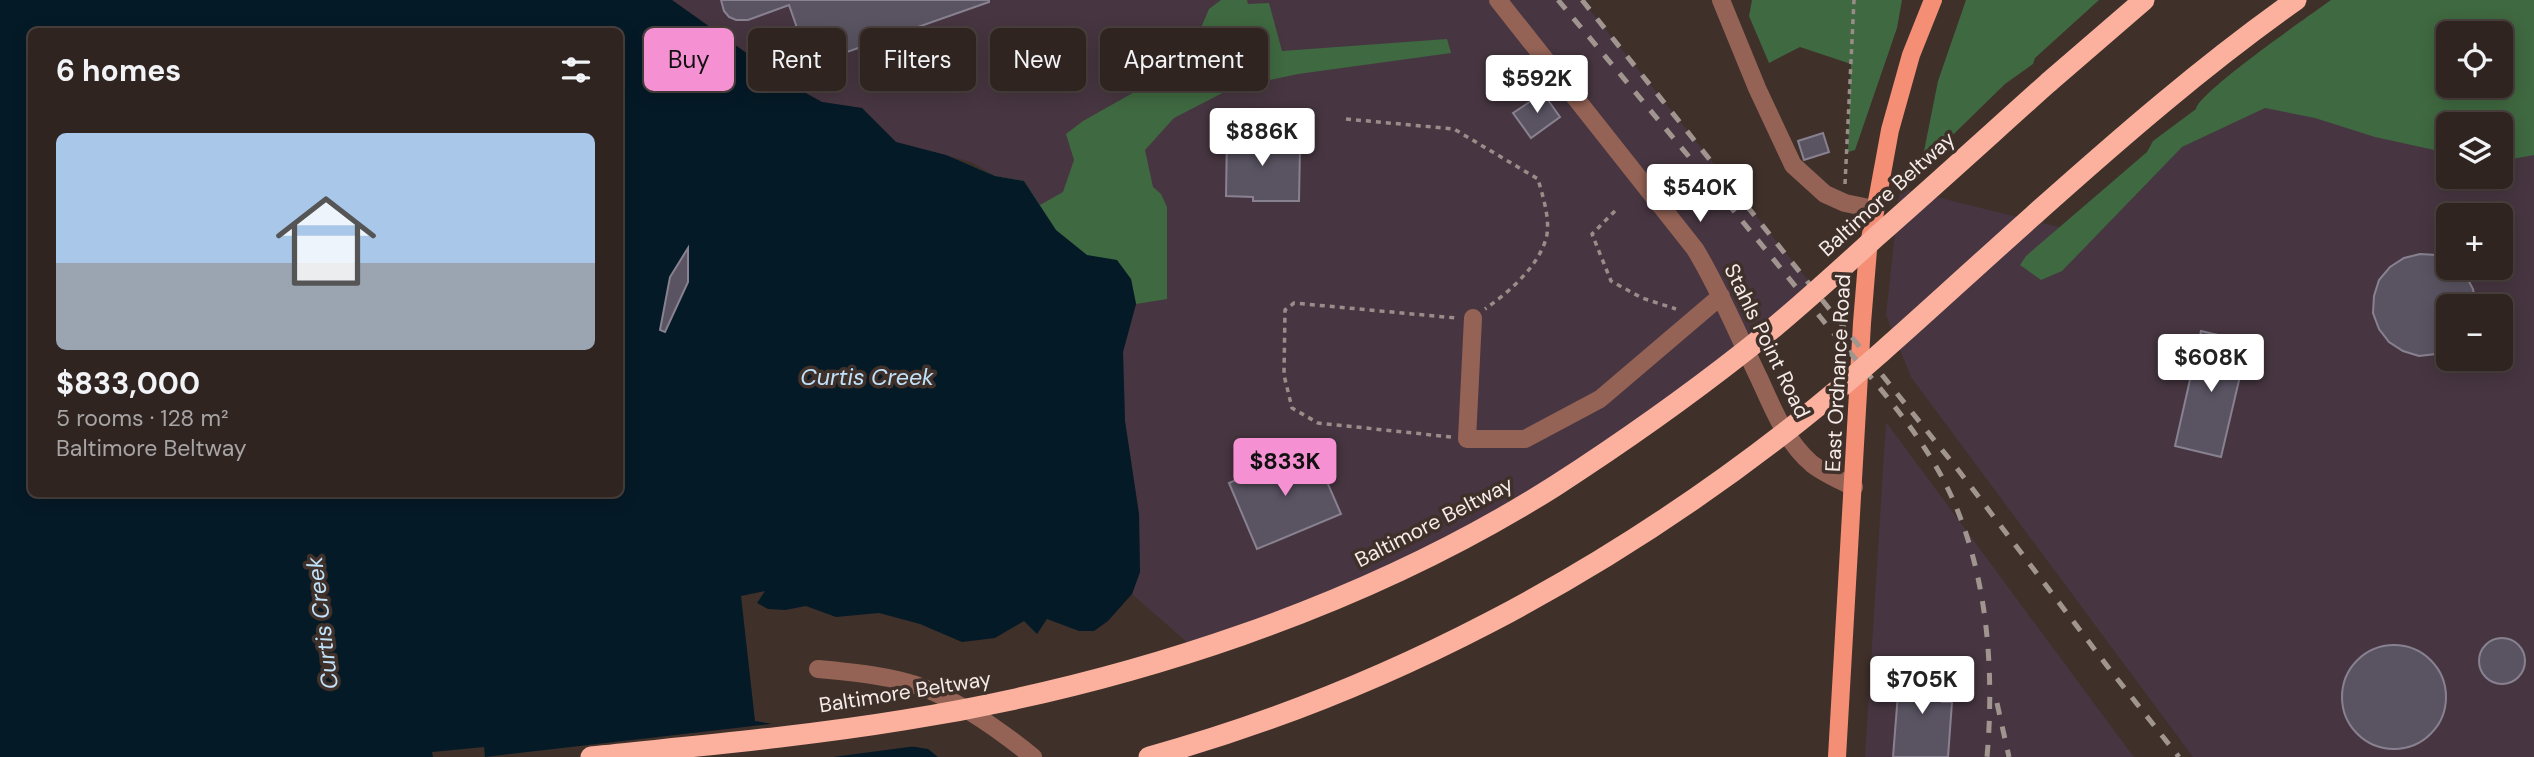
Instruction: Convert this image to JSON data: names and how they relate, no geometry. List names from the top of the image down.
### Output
{
  "streets": {
    "highway": ["Baltimore Beltway"],
    "main road": ["East Ordnance Road"],
    "street": ["Stahls Point Road"]
  },
  "crossings": [
    ["Stahls Point Road", "East Ordnance Road"]
  ],
  "water": ["Curtis Creek"],
  "page": {
    "map_buttons": ["+", "−"],
    "chip": [
      "Buy",
      "Rent",
      "Filters",
      "New",
      "Apartment"
    ],
    "heading": "6 homes",
    "price": [
      "$592K",
      "$886K",
      "$540K",
      "$608K",
      "$833K",
      "$705K"
    ],
    "list": [
      {
        "name": "$833,000",
        "note": "5 rooms · 128 m² · Baltimore Beltway"
      }
    ]
  }
}
